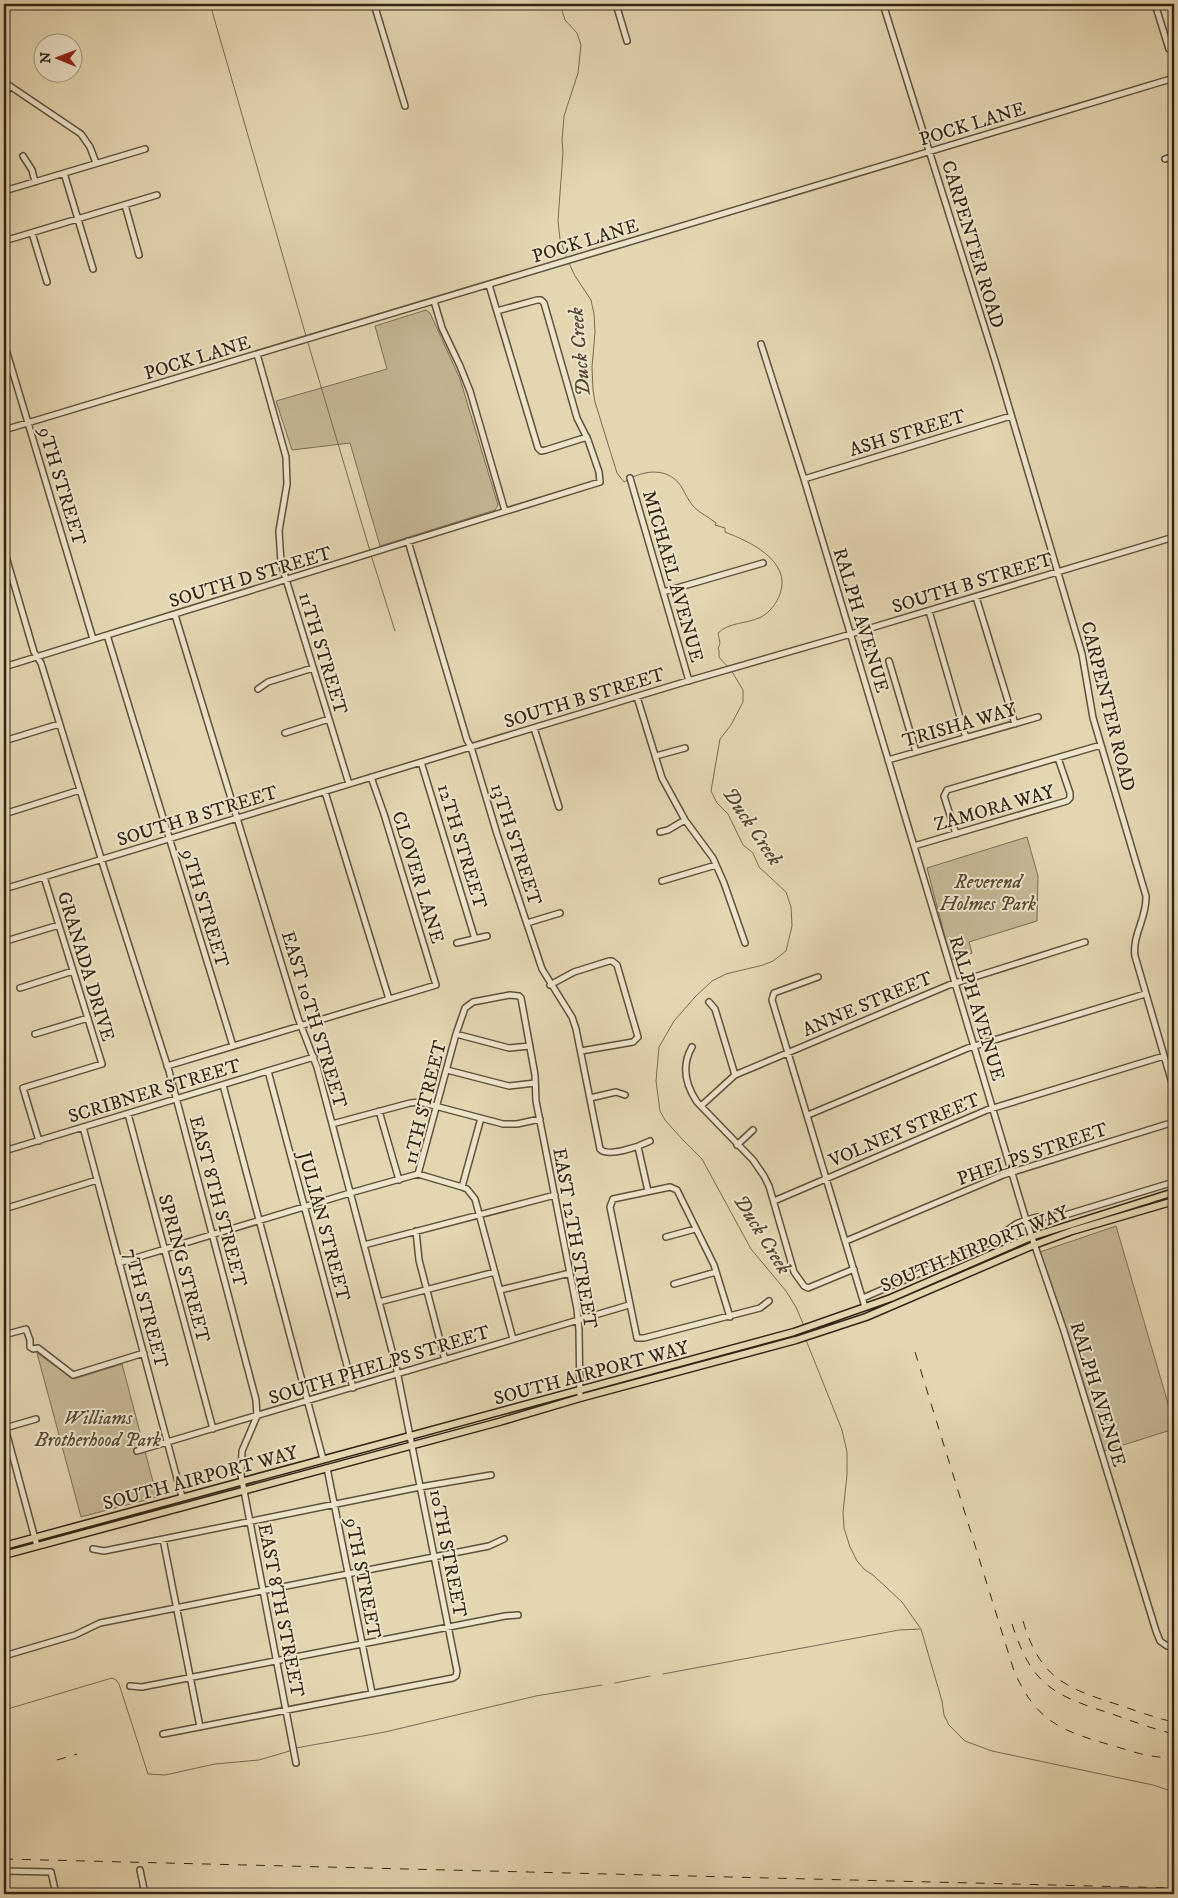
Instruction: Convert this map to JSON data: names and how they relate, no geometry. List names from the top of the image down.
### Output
{
  "streets": {
    "main road": ["SOUTH AIRPORT WAY"],
    "street": [
      "POCK LANE",
      "CARPENTER ROAD",
      "ASH STREET",
      "9TH STREET",
      "SOUTH D STREET",
      "MICHAEL AVENUE",
      "SOUTH B STREET",
      "RALPH AVENUE",
      "11TH STREET",
      "TRISHA WAY",
      "ZAMORA WAY",
      "13TH STREET",
      "12TH STREET",
      "CLOVER LANE",
      "GRANADA DRIVE",
      "ANNE STREET",
      "EAST 10TH STREET",
      "SCRIBNER STREET",
      "VOLNEY STREET",
      "PHELPS STREET",
      "EAST 8TH STREET",
      "JULIAN STREET",
      "EAST 12TH STREET",
      "SPRING STREET",
      "7TH STREET",
      "SOUTH PHELPS STREET",
      "10TH STREET"
    ]
  },
  "crossings": [
    ["POCK LANE", "CARPENTER ROAD"],
    ["POCK LANE", "9TH STREET"],
    ["POCK LANE", "11TH STREET"],
    ["CARPENTER ROAD", "ASH STREET"],
    ["CARPENTER ROAD", "SOUTH B STREET"],
    ["CARPENTER ROAD", "VOLNEY STREET"],
    ["ASH STREET", "RALPH AVENUE"],
    ["9TH STREET", "SOUTH D STREET"],
    ["9TH STREET", "SOUTH B STREET"],
    ["9TH STREET", "SOUTH AIRPORT WAY"],
    ["9TH STREET", "10TH STREET"],
    ["SOUTH D STREET", "11TH STREET"],
    ["SOUTH D STREET", "13TH STREET"],
    ["SOUTH D STREET", "EAST 10TH STREET"],
    ["SOUTH D STREET", "EAST 8TH STREET"],
    ["MICHAEL AVENUE", "SOUTH B STREET"],
    ["SOUTH B STREET", "RALPH AVENUE"],
    ["SOUTH B STREET", "11TH STREET"],
    ["SOUTH B STREET", "13TH STREET"],
    ["SOUTH B STREET", "12TH STREET"],
    ["SOUTH B STREET", "CLOVER LANE"],
    ["SOUTH B STREET", "GRANADA DRIVE"],
    ["SOUTH B STREET", "EAST 10TH STREET"],
    ["SOUTH B STREET", "EAST 8TH STREET"],
    ["RALPH AVENUE", "TRISHA WAY"],
    ["RALPH AVENUE", "ZAMORA WAY"],
    ["RALPH AVENUE", "ANNE STREET"],
    ["RALPH AVENUE", "VOLNEY STREET"],
    ["RALPH AVENUE", "PHELPS STREET"],
    ["RALPH AVENUE", "SOUTH AIRPORT WAY"],
    ["GRANADA DRIVE", "SCRIBNER STREET"],
    ["EAST 10TH STREET", "SCRIBNER STREET"],
    ["EAST 10TH STREET", "SOUTH AIRPORT WAY"],
    ["EAST 10TH STREET", "SOUTH PHELPS STREET"],
    ["EAST 10TH STREET", "10TH STREET"],
    ["SCRIBNER STREET", "EAST 8TH STREET"],
    ["SCRIBNER STREET", "JULIAN STREET"],
    ["SCRIBNER STREET", "SPRING STREET"],
    ["SCRIBNER STREET", "7TH STREET"],
    ["EAST 8TH STREET", "SOUTH AIRPORT WAY"],
    ["EAST 8TH STREET", "SOUTH PHELPS STREET"],
    ["JULIAN STREET", "SOUTH PHELPS STREET"],
    ["EAST 12TH STREET", "SOUTH AIRPORT WAY"],
    ["EAST 12TH STREET", "SOUTH PHELPS STREET"],
    ["SOUTH AIRPORT WAY", "7TH STREET"],
    ["SOUTH AIRPORT WAY", "10TH STREET"],
    ["SPRING STREET", "SOUTH PHELPS STREET"],
    ["7TH STREET", "SOUTH PHELPS STREET"]
  ],
  "water": ["Duck Creek"],
  "parks": ["Reverend Holmes Park", "Williams Brotherhood Park"],
  "north": "left"
}
